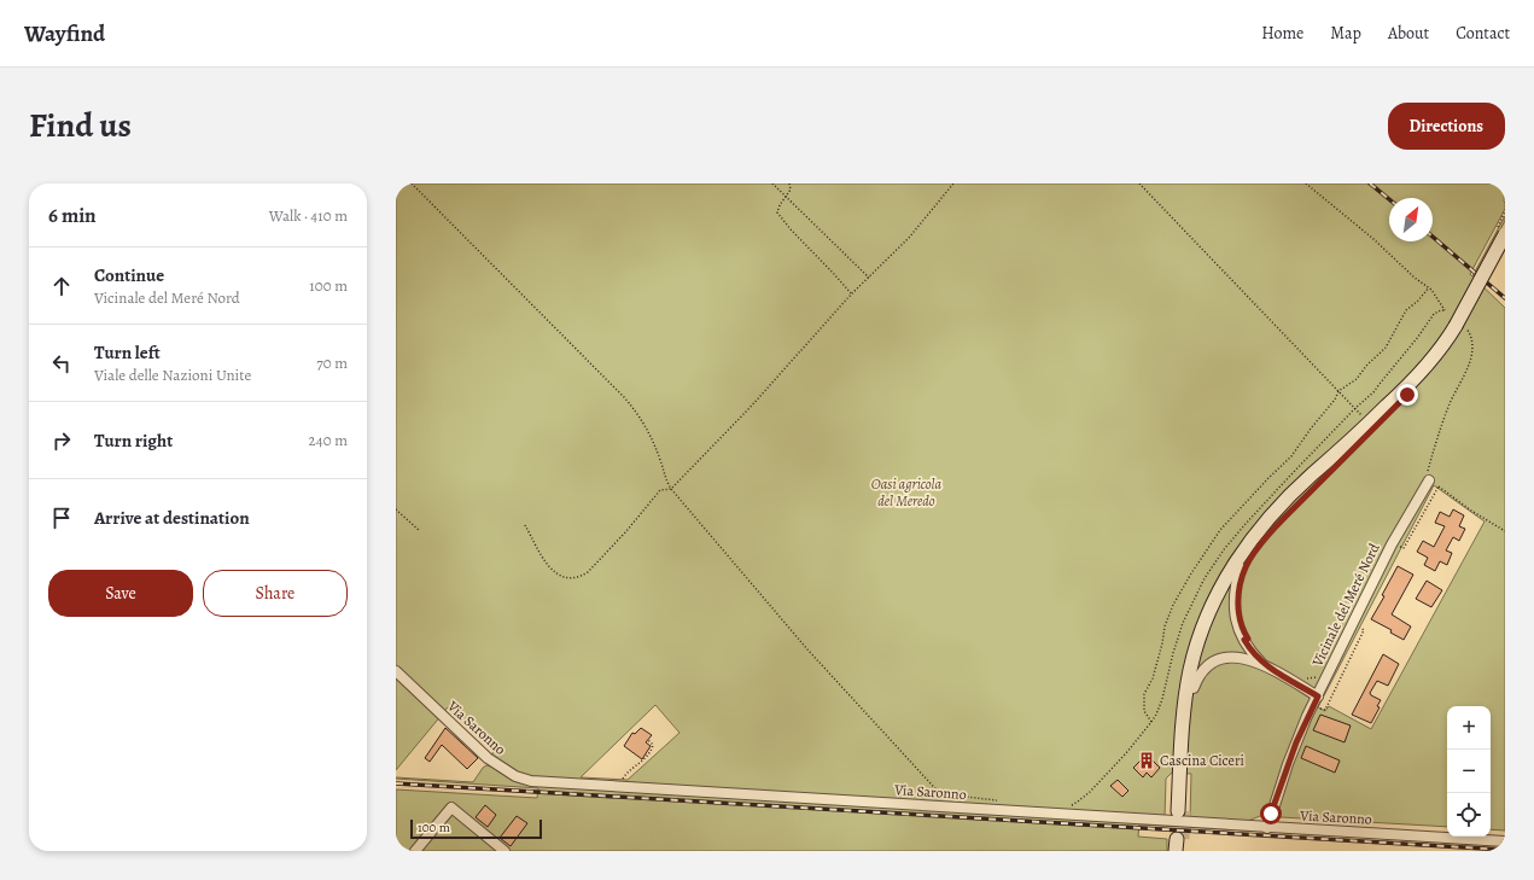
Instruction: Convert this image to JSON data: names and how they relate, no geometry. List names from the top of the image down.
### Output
{
  "streets": {
    "street": ["Vicinale del Meré Nord", "Via Saronno"]
  },
  "crossings": [
    ["Vicinale del Meré Nord", "Via Saronno"]
  ],
  "parks": ["Oasi agricola del Meredo"],
  "places": {
    "building": ["Cascina Ciceri"]
  },
  "scale_bar": "100 m",
  "north": "top right",
  "page": {
    "header": "Wayfind",
    "nav": [
      "Home",
      "Map",
      "About",
      "Contact"
    ],
    "title": "Find us",
    "buttons": [
      "Directions",
      ["Save", "Share"]
    ],
    "heading": ["6 min", "Walk · 410 m"],
    "list": [
      ["Continue", "Vicinale del Meré Nord", "100 m"],
      ["Turn left", "Viale delle Nazioni Unite", "70 m"],
      ["Turn right", "240 m"],
      "Arrive at destination"
    ],
    "map_buttons": ["+", "−"],
    "scale": "100 m"
  }
}
